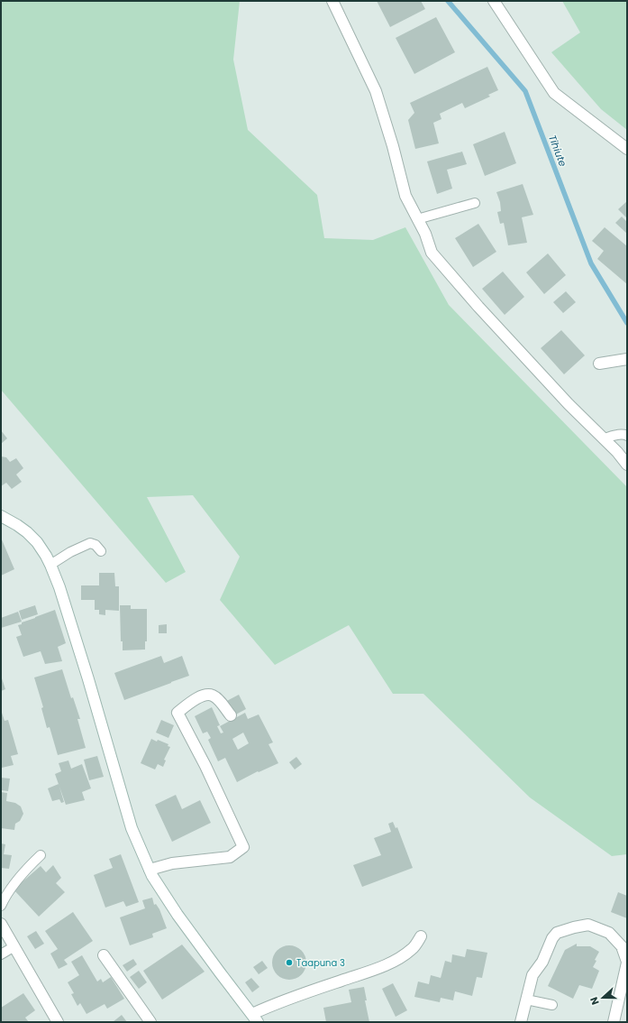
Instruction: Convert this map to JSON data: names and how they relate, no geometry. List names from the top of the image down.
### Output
{
  "water": ["Tihiute"],
  "places": ["Taapuna 3"],
  "north": "left"
}
